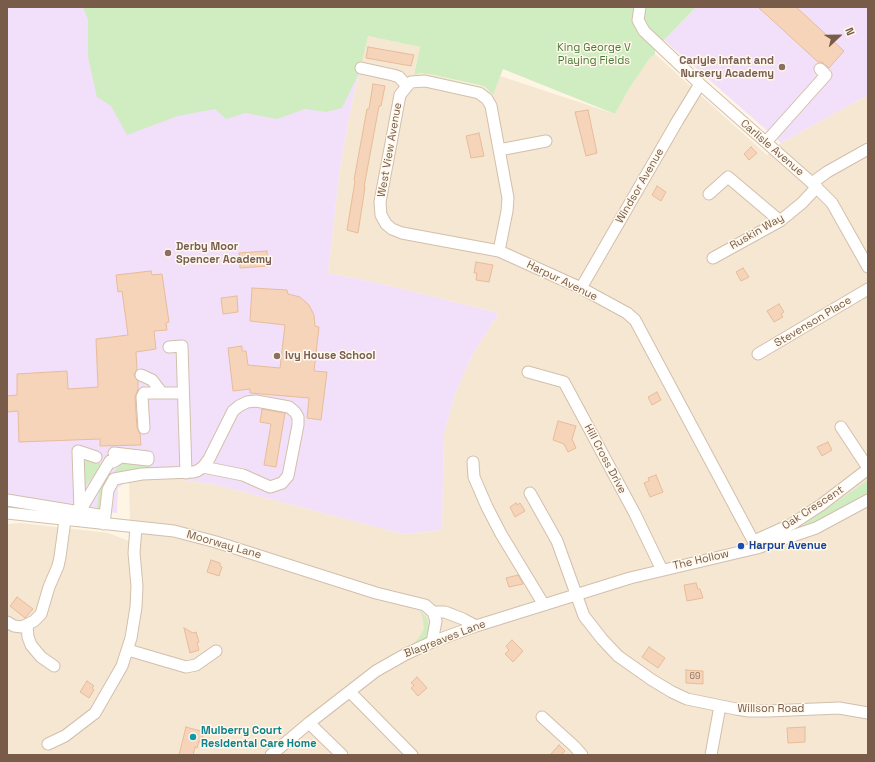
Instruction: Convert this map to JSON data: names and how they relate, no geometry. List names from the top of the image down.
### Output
{
  "streets": {
    "street": [
      "Carlisle Avenue",
      "West View Avenue",
      "Windsor Avenue",
      "Ruskin Way",
      "Harpur Avenue",
      "Stevenson Place",
      "Hill Cross Drive",
      "Oak Crescent",
      "Moorway Lane",
      "The Hollow",
      "Blagreaves Lane",
      "Willson Road"
    ]
  },
  "crossings": [
    ["Carlisle Avenue", "Windsor Avenue"],
    ["Carlisle Avenue", "Ruskin Way"],
    ["West View Avenue", "Harpur Avenue"],
    ["Windsor Avenue", "Harpur Avenue"],
    ["Harpur Avenue", "Oak Crescent"],
    ["Harpur Avenue", "The Hollow"],
    ["Hill Cross Drive", "The Hollow"],
    ["Oak Crescent", "The Hollow"],
    ["Moorway Lane", "Blagreaves Lane"],
    ["The Hollow", "Blagreaves Lane"],
    ["The Hollow", "Willson Road"],
    ["Blagreaves Lane", "Willson Road"]
  ],
  "parks": ["King George V Playing Fields"],
  "places": [
    "Carlyle Infant and Nursery Academy",
    "Derby Moor Spencer Academy",
    "Ivy House School",
    "Harpur Avenue",
    "Mulberry Court Residental Care Home"
  ],
  "house_numbers": ["69"],
  "north": "right"
}
